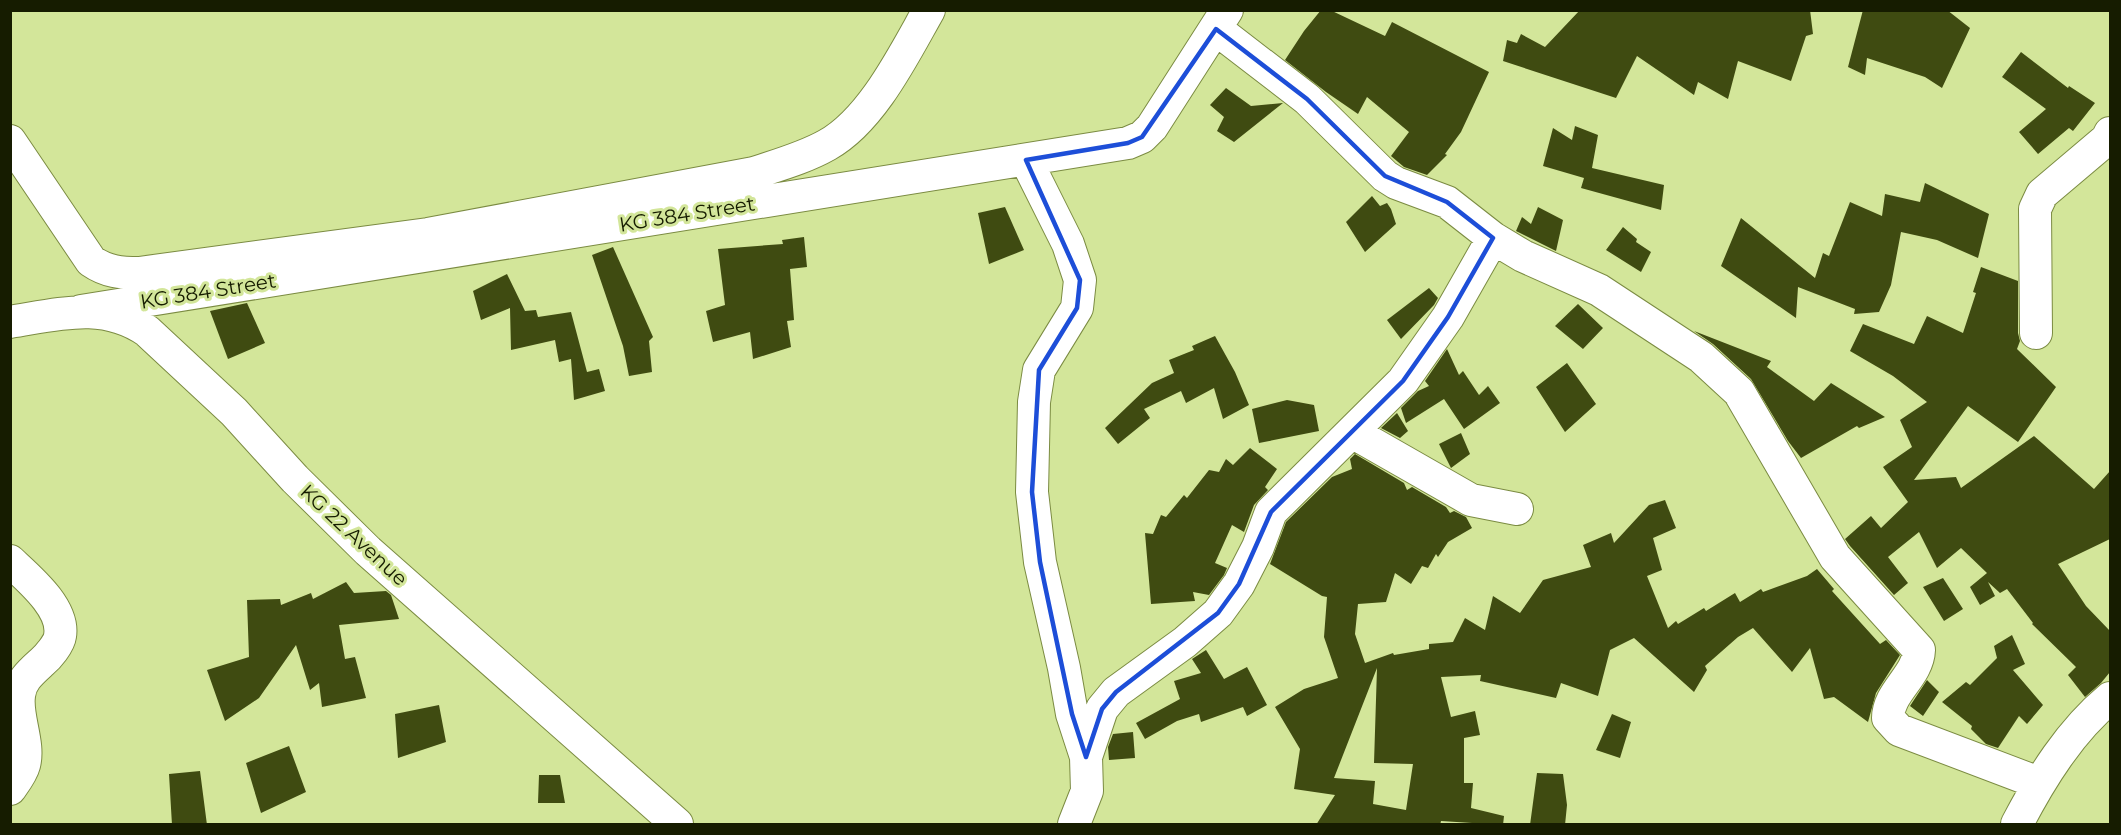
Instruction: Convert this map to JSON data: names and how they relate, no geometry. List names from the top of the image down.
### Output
{
  "streets": {
    "street": ["KG 384 Street", "KG 22 Avenue"]
  },
  "crossings": [
    ["KG 384 Street", "KG 22 Avenue"]
  ]
}
